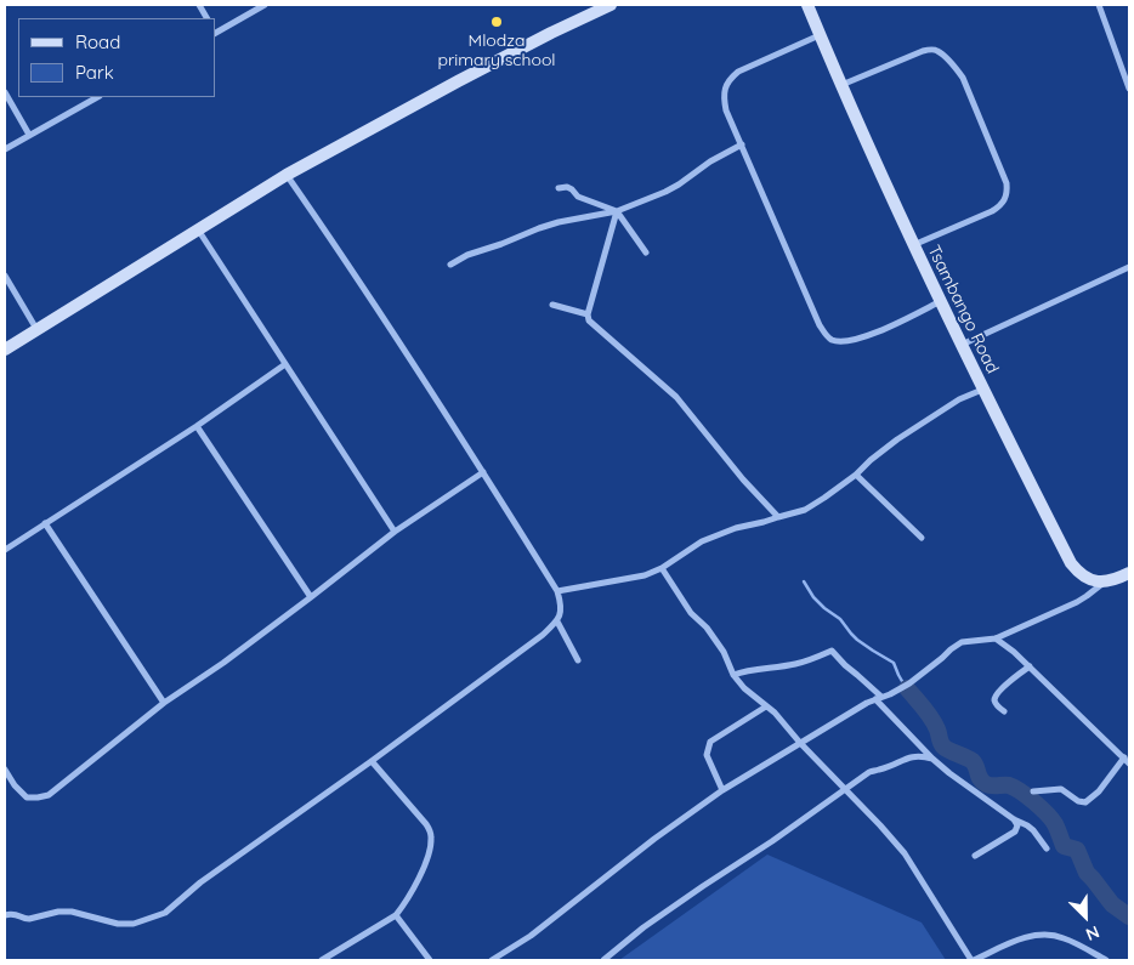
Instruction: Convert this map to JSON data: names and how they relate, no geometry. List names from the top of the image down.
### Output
{
  "streets": {
    "street": ["Tsambango Road"]
  },
  "places": ["Mlodza primary school"],
  "legend": ["Road", "Park"],
  "north": "bottom right"
}
